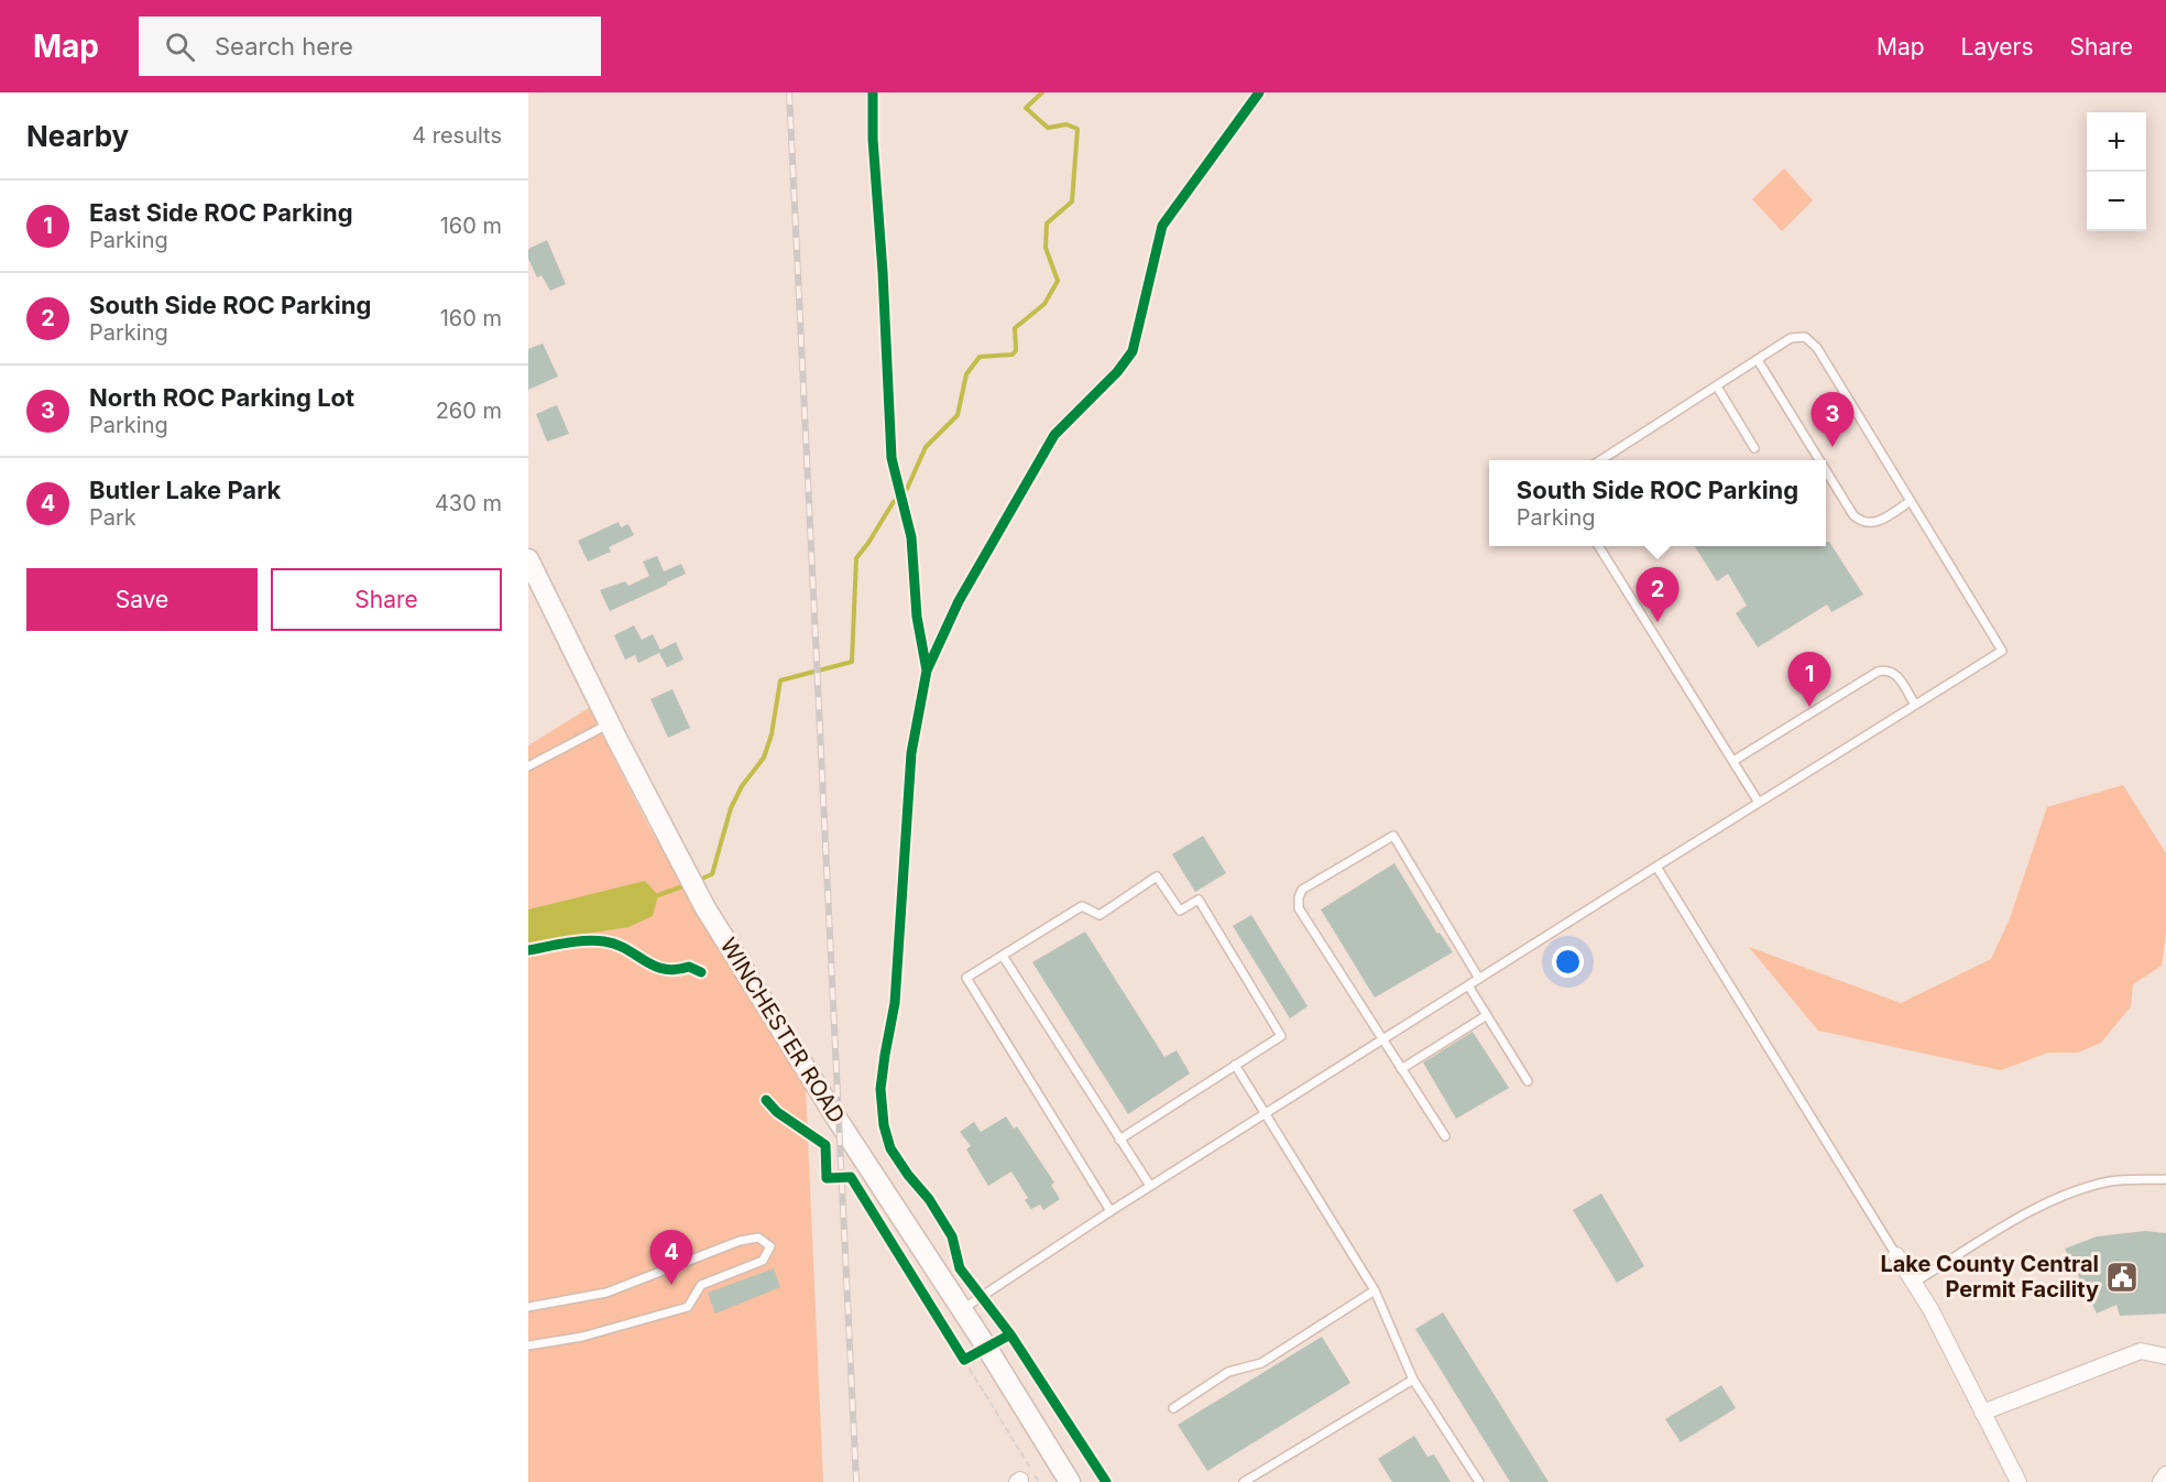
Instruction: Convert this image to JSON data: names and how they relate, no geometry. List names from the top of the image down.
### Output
{
  "streets": {
    "main road": ["WINCHESTER ROAD"]
  },
  "places": {
    "public building": ["Lake County Central Permit Facility"]
  },
  "page": {
    "header": "Map",
    "search": "Search here",
    "nav": ["Map", "Layers", "Share"],
    "heading": ["Nearby", "4 results"],
    "map_buttons": ["+", "−"],
    "list": [
      {
        "mark": "1",
        "name": "East Side ROC Parking",
        "note": "Parking",
        "value": "160 m"
      },
      {
        "mark": "2",
        "name": "South Side ROC Parking",
        "note": "Parking",
        "value": "160 m"
      },
      {
        "mark": "3",
        "name": "North ROC Parking Lot",
        "note": "Parking",
        "value": "260 m"
      },
      {
        "mark": "4",
        "name": "Butler Lake Park",
        "note": "Park",
        "value": "430 m"
      }
    ],
    "pins": [
      "3",
      "2",
      "1",
      "4"
    ],
    "popup": ["South Side ROC Parking", "Parking"],
    "buttons": ["Save", "Share"]
  }
}
